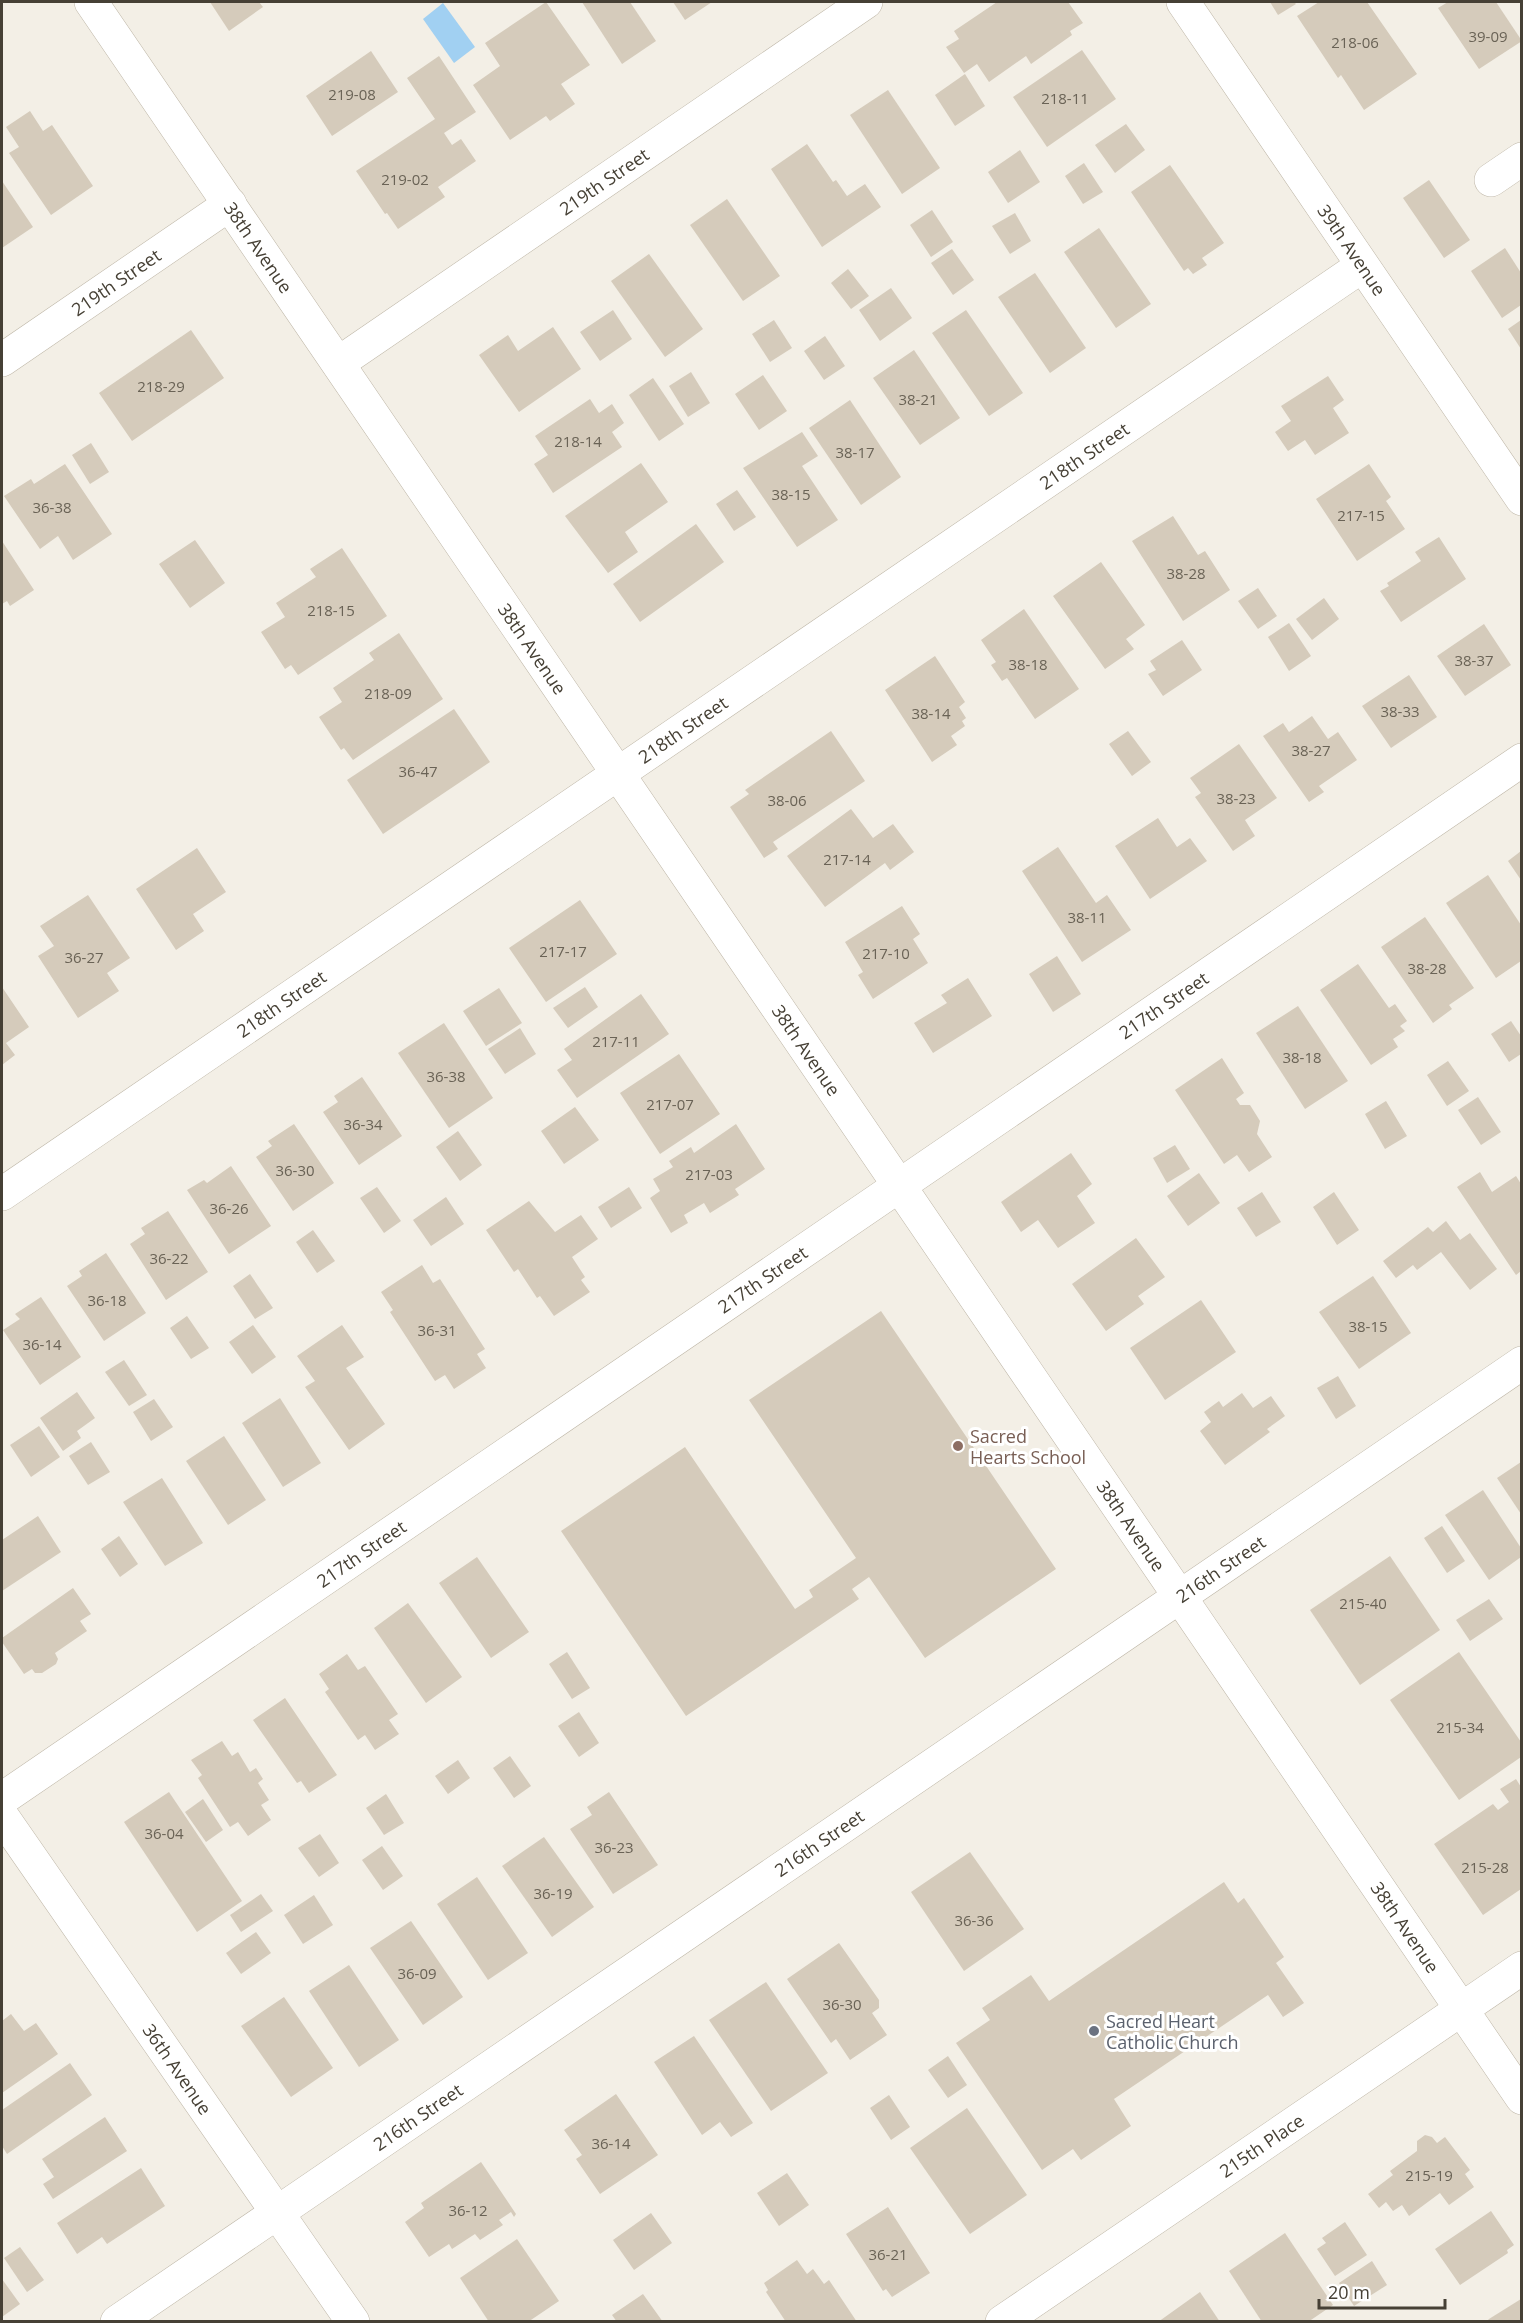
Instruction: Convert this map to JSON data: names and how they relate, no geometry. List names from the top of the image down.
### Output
{
  "streets": {
    "street": [
      "219th Street",
      "38th Avenue",
      "39th Avenue",
      "218th Street",
      "217th Street",
      "216th Street",
      "36th Avenue",
      "215th Place"
    ]
  },
  "crossings": [
    ["219th Street", "38th Avenue"],
    ["38th Avenue", "218th Street"],
    ["38th Avenue", "217th Street"],
    ["38th Avenue", "216th Street"],
    ["38th Avenue", "215th Place"],
    ["39th Avenue", "218th Street"],
    ["216th Street", "36th Avenue"]
  ],
  "places": ["Sacred Hearts School", "Sacred Heart Catholic Church"],
  "house_numbers": [
    "39-09",
    "218-06",
    "219-08",
    "218-11",
    "219-02",
    "218-29",
    "38-21",
    "218-14",
    "38-17",
    "38-15",
    "36-38",
    "217-15",
    "38-28",
    "218-15",
    "38-37",
    "38-18",
    "218-09",
    "38-33",
    "38-14",
    "38-27",
    "36-47",
    "38-23",
    "38-06",
    "217-14",
    "38-11",
    "217-17",
    "217-10",
    "36-27",
    "38-28",
    "217-11",
    "38-18",
    "36-38",
    "217-07",
    "36-34",
    "36-30",
    "217-03",
    "36-26",
    "36-22",
    "36-18",
    "38-15",
    "36-31",
    "36-14",
    "215-40",
    "215-34",
    "36-04",
    "36-23",
    "215-28",
    "36-19",
    "36-36",
    "36-09",
    "36-30",
    "36-14",
    "215-19",
    "36-12",
    "36-21"
  ],
  "scale_bar": "20 m"
}
